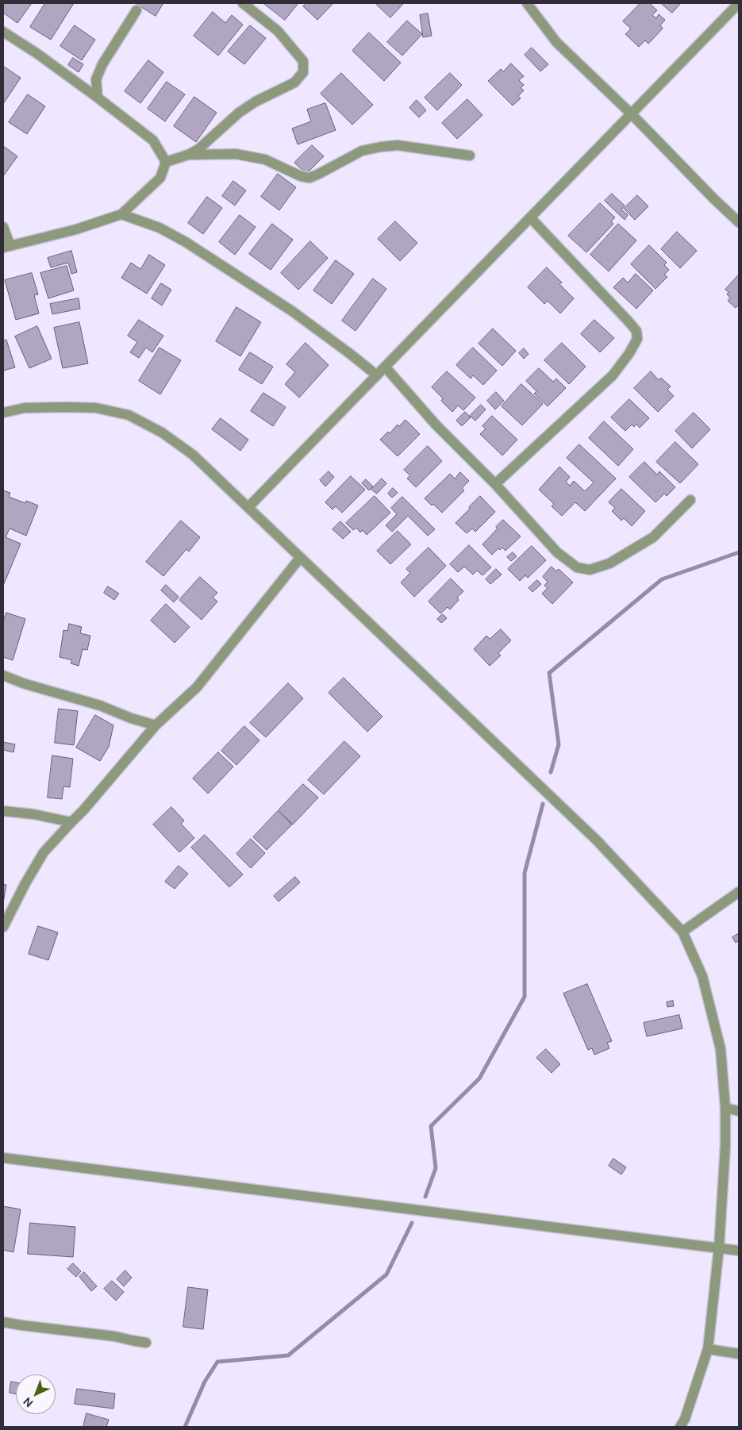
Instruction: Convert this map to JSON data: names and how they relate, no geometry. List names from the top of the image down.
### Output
{
  "north": "bottom left"
}
